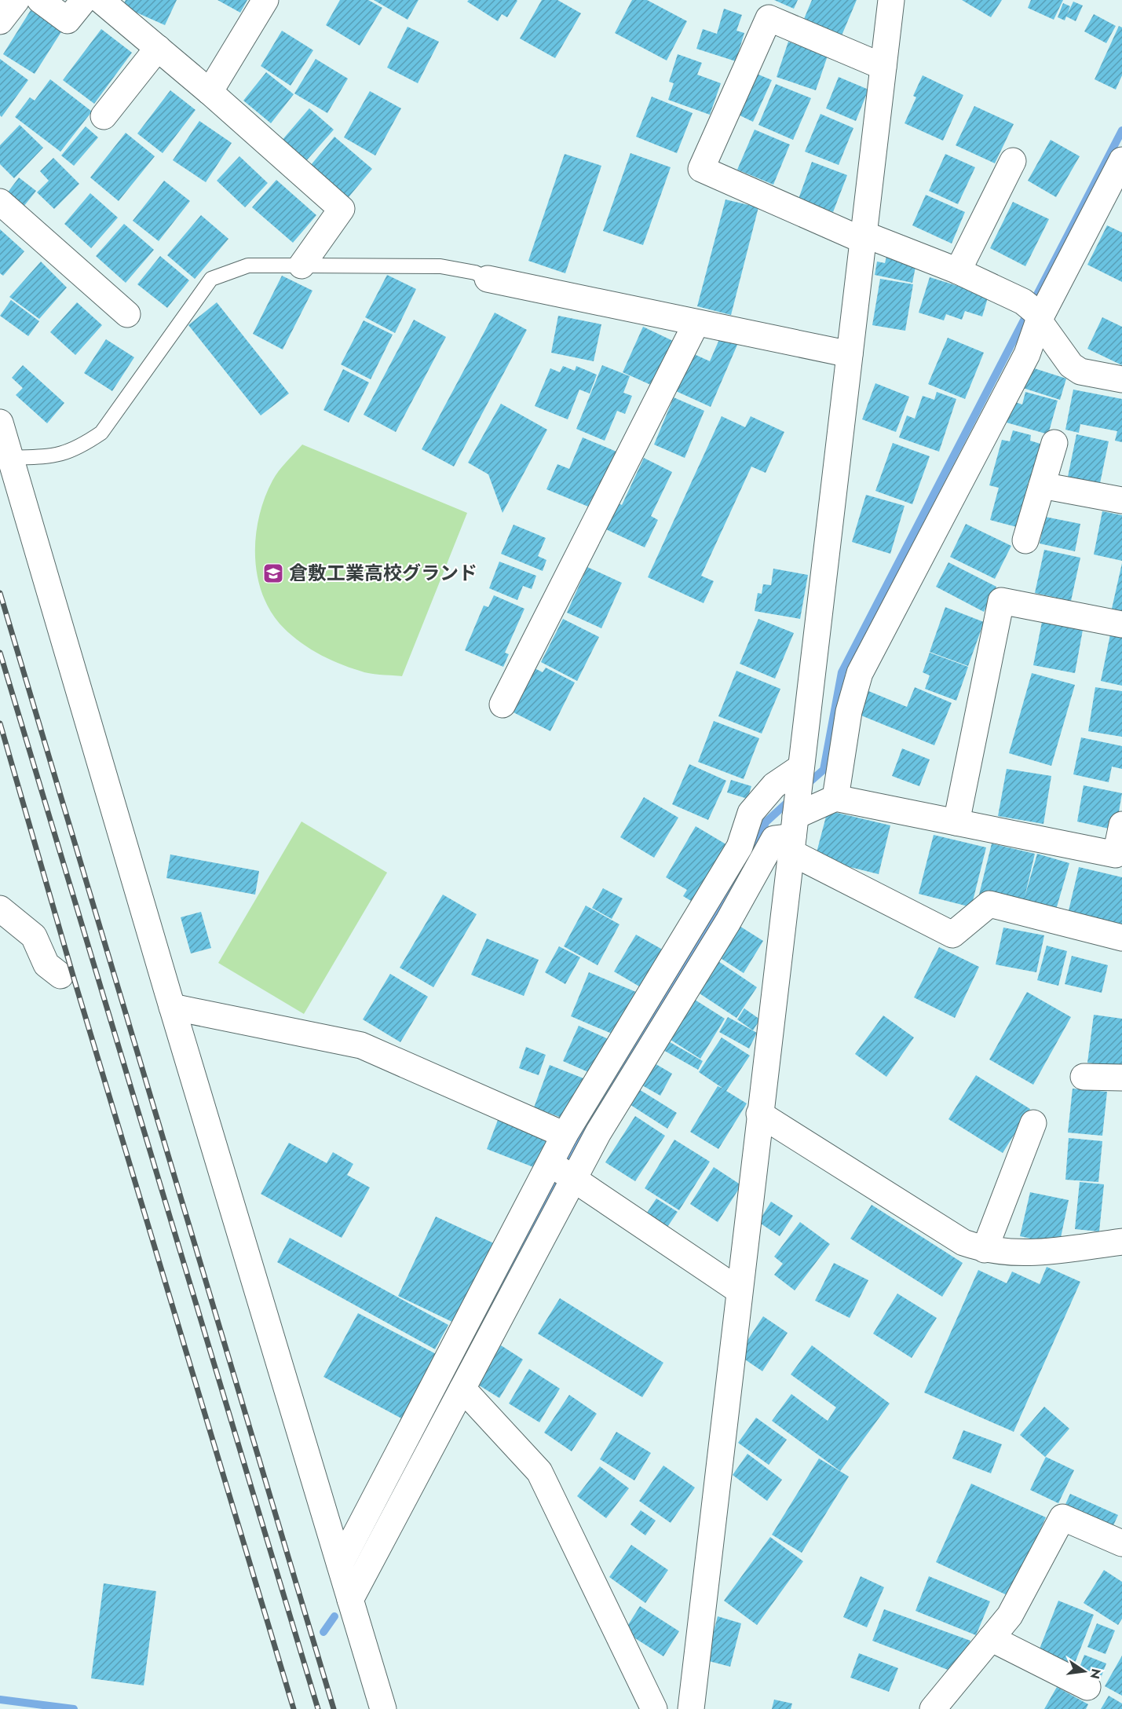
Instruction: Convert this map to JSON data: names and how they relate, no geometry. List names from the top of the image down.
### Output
{
  "places": {
    "school or university": ["倉敷工業高校グランド"]
  },
  "north": "right"
}
